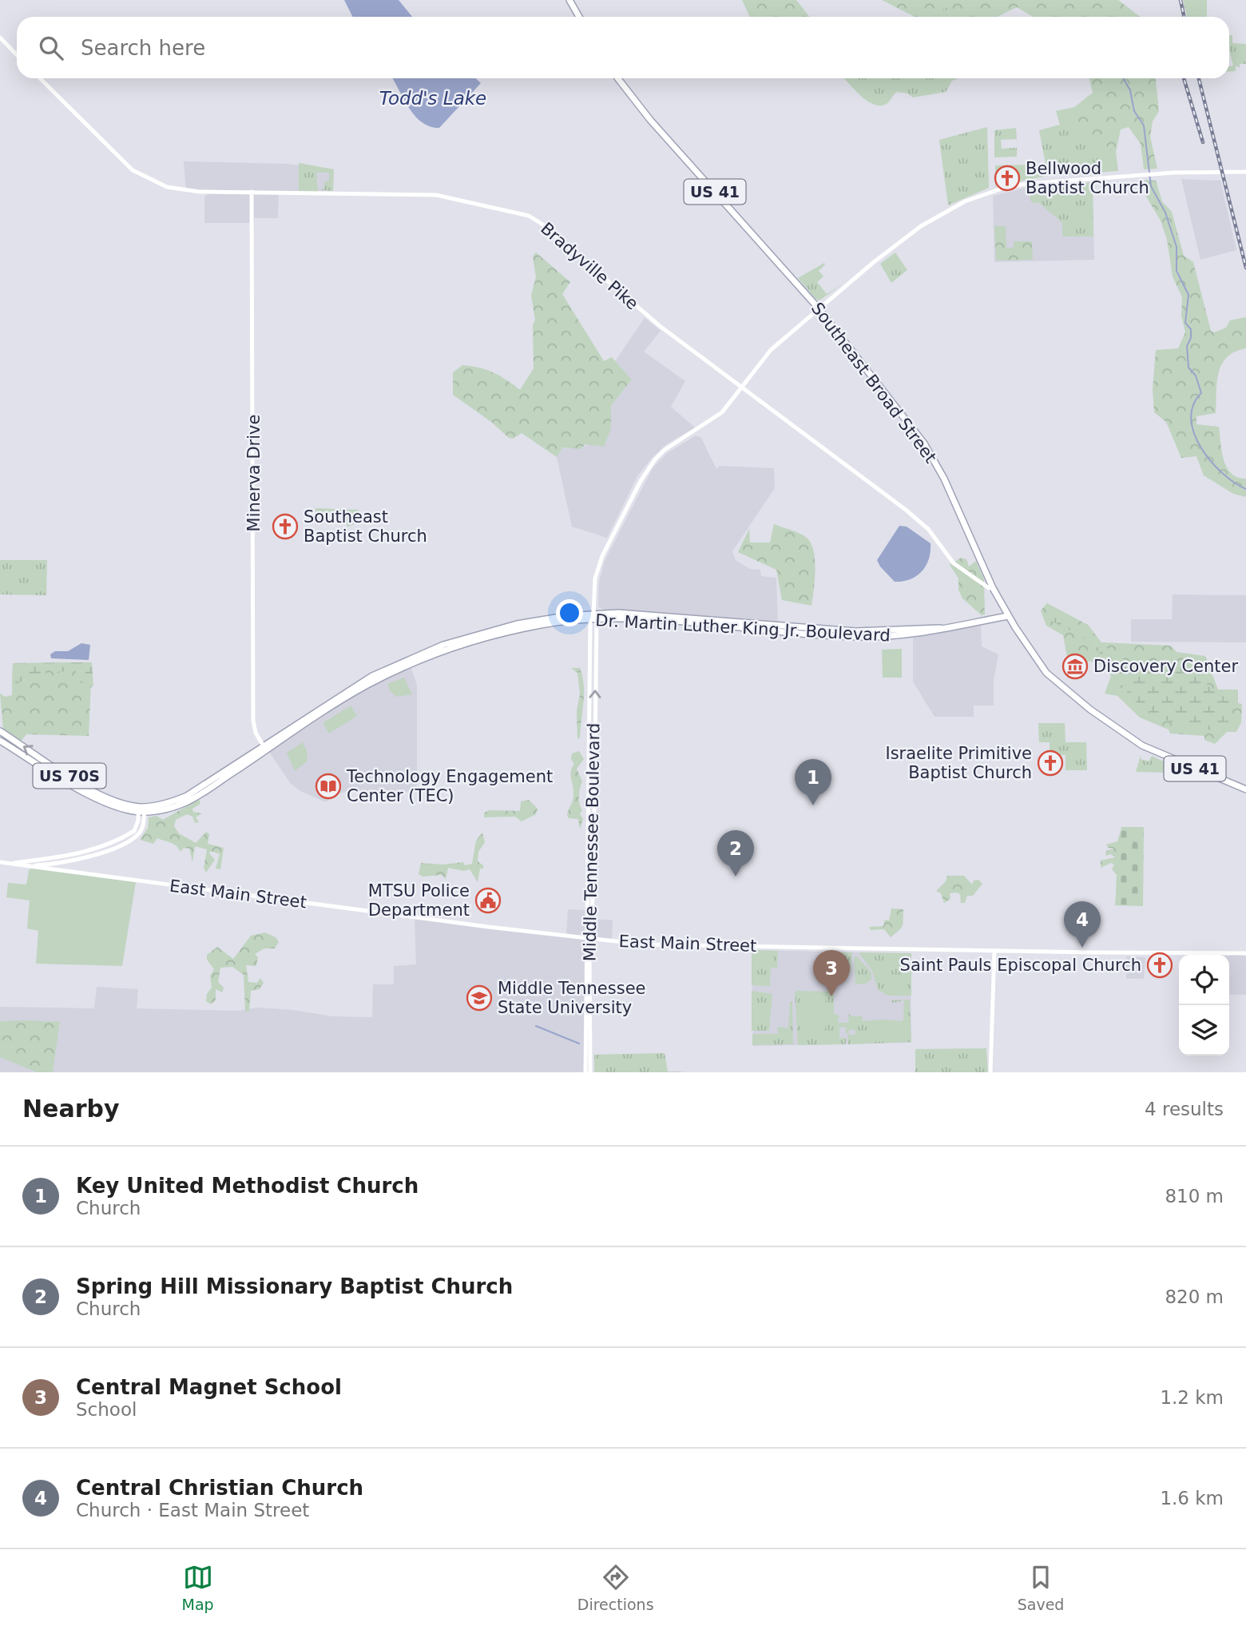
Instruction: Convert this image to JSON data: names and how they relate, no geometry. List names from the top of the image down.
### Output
{
  "streets": {
    "main road": [
      "US 41",
      "Bradyville Pike",
      "Southeast Broad Street",
      "Minerva Drive",
      "Dr. Martin Luther King Jr. Boulevard",
      "US 70S",
      "Middle Tennessee Boulevard",
      "East Main Street"
    ]
  },
  "crossings": [
    ["Bradyville Pike", "Southeast Broad Street"],
    ["Bradyville Pike", "Minerva Drive"],
    ["Bradyville Pike", "Middle Tennessee Boulevard"],
    ["Southeast Broad Street", "Dr. Martin Luther King Jr. Boulevard"],
    ["Southeast Broad Street", "Middle Tennessee Boulevard"],
    ["Minerva Drive", "Dr. Martin Luther King Jr. Boulevard"],
    ["Dr. Martin Luther King Jr. Boulevard", "Middle Tennessee Boulevard"],
    ["Middle Tennessee Boulevard", "East Main Street"]
  ],
  "water": ["Todd's Lake"],
  "places": {
    "church": [
      "Bellwood Baptist Church",
      "Southeast Baptist Church",
      "Israelite Primitive Baptist Church",
      "Saint Pauls Episcopal Church"
    ],
    "museum": ["Discovery Center"],
    "library": ["Technology Engagement Center (TEC)"],
    "public building": ["MTSU Police Department"],
    "school or university": ["Middle Tennessee State University"]
  },
  "page": {
    "search": "Search here",
    "pins": [
      "1",
      "2",
      "4",
      "3"
    ],
    "heading": ["Nearby", "4 results"],
    "list": [
      {
        "mark": "1",
        "name": "Key United Methodist Church",
        "note": "Church",
        "value": "810 m"
      },
      {
        "mark": "2",
        "name": "Spring Hill Missionary Baptist Church",
        "note": "Church",
        "value": "820 m"
      },
      {
        "mark": "3",
        "name": "Central Magnet School",
        "note": "School",
        "value": "1.2 km"
      },
      {
        "mark": "4",
        "name": "Central Christian Church",
        "note": "Church · East Main Street",
        "value": "1.6 km"
      }
    ],
    "nav": ["Map", "Directions", "Saved"]
  }
}
